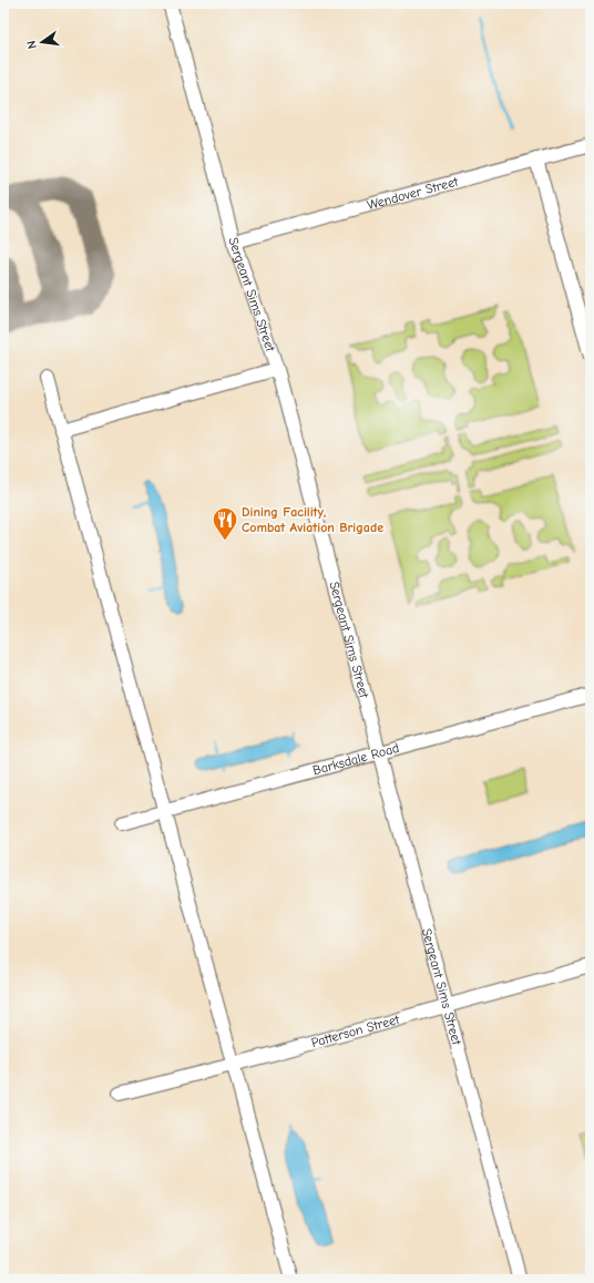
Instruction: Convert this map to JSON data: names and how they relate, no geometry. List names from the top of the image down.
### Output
{
  "streets": {
    "street": [
      "Wendover Street",
      "Sergeant Sims Street",
      "Barksdale Road",
      "Patterson Street"
    ]
  },
  "crossings": [
    ["Wendover Street", "Sergeant Sims Street"],
    ["Sergeant Sims Street", "Barksdale Road"],
    ["Sergeant Sims Street", "Patterson Street"]
  ],
  "places": {
    "restaurant": ["Dining Facility, Combat Aviation Brigade"]
  },
  "north": "left"
}
